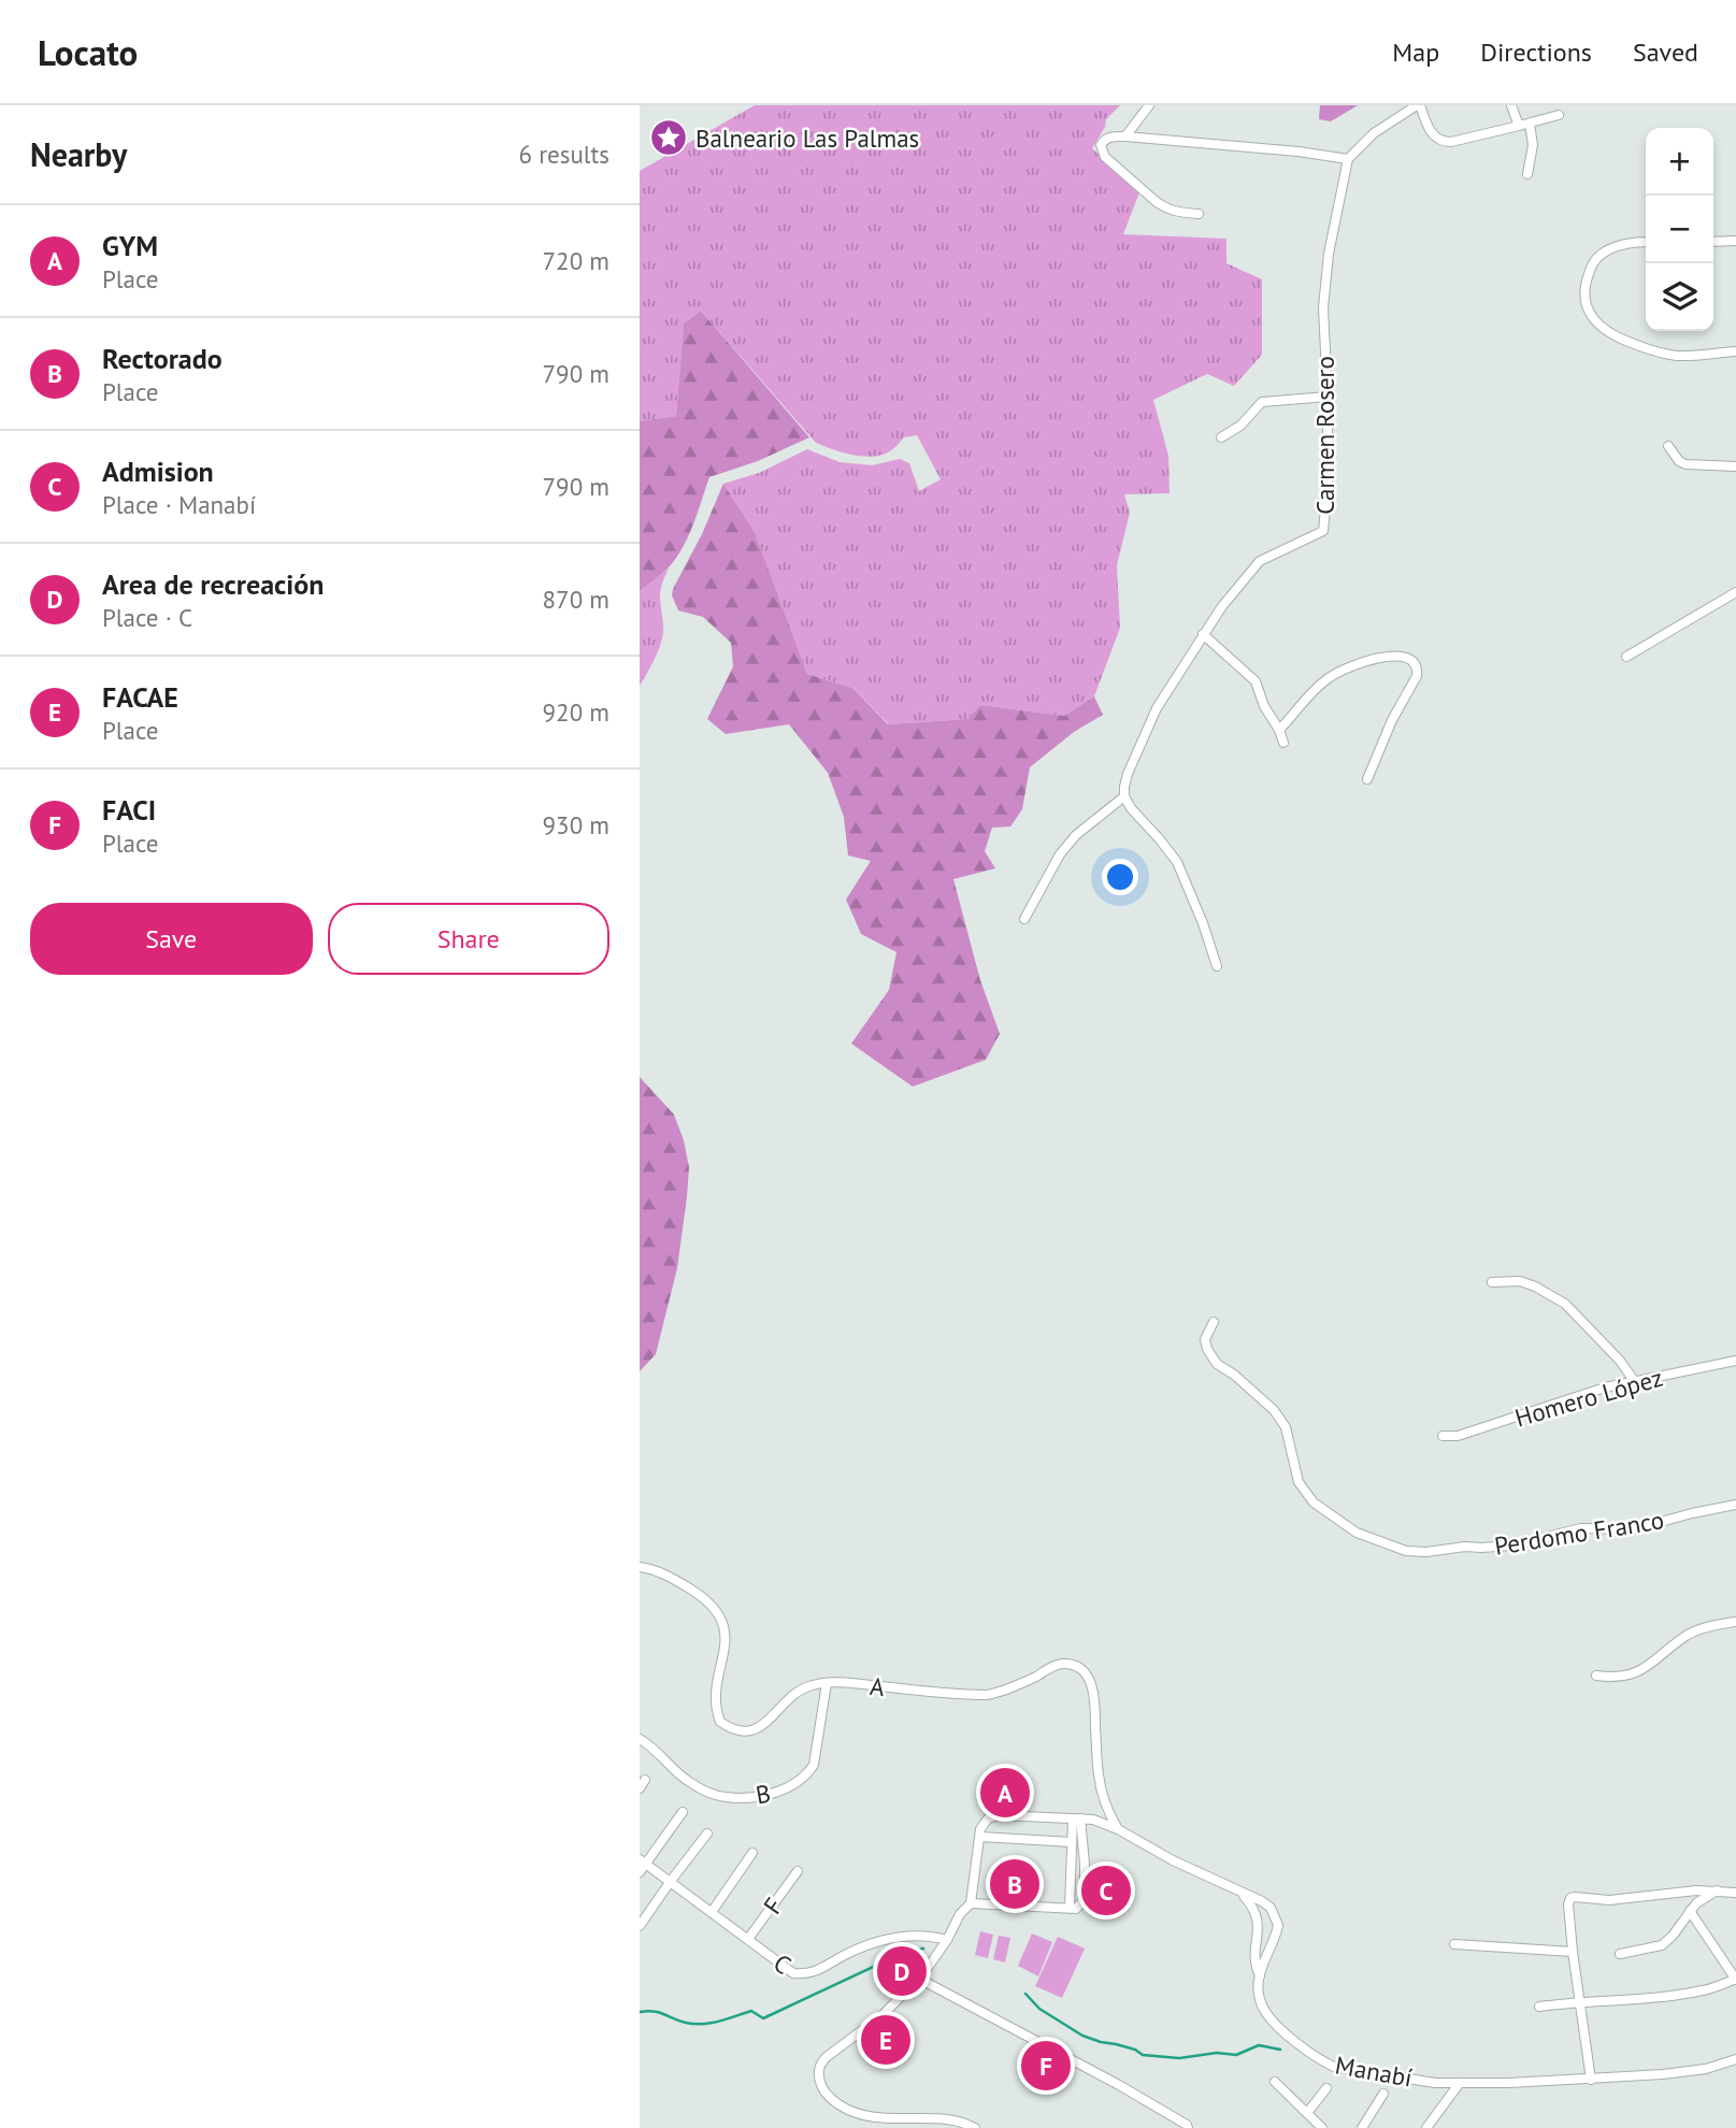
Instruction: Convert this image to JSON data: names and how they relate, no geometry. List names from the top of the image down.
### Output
{
  "streets": {
    "street": [
      "Carmen Rosero",
      "Homero López",
      "Perdomo Franco",
      "A",
      "B",
      "F",
      "C",
      "Manabí"
    ]
  },
  "crossings": [
    ["A", "B"],
    ["A", "Manabí"],
    ["F", "C"]
  ],
  "places": {
    "place": ["Balneario Las Palmas"]
  },
  "page": {
    "header": "Locato",
    "nav": ["Map", "Directions", "Saved"],
    "heading": ["Nearby", "6 results"],
    "map_buttons": ["+", "−"],
    "list": [
      {
        "mark": "A",
        "name": "GYM",
        "note": "Place",
        "value": "720 m"
      },
      {
        "mark": "B",
        "name": "Rectorado",
        "note": "Place",
        "value": "790 m"
      },
      {
        "mark": "C",
        "name": "Admision",
        "note": "Place · Manabí",
        "value": "790 m"
      },
      {
        "mark": "D",
        "name": "Area de recreación",
        "note": "Place · C",
        "value": "870 m"
      },
      {
        "mark": "E",
        "name": "FACAE",
        "note": "Place",
        "value": "920 m"
      },
      {
        "mark": "F",
        "name": "FACI",
        "note": "Place",
        "value": "930 m"
      }
    ],
    "buttons": ["Save", "Share"],
    "pins": [
      "A",
      "B",
      "C",
      "D",
      "E",
      "F"
    ]
  }
}
